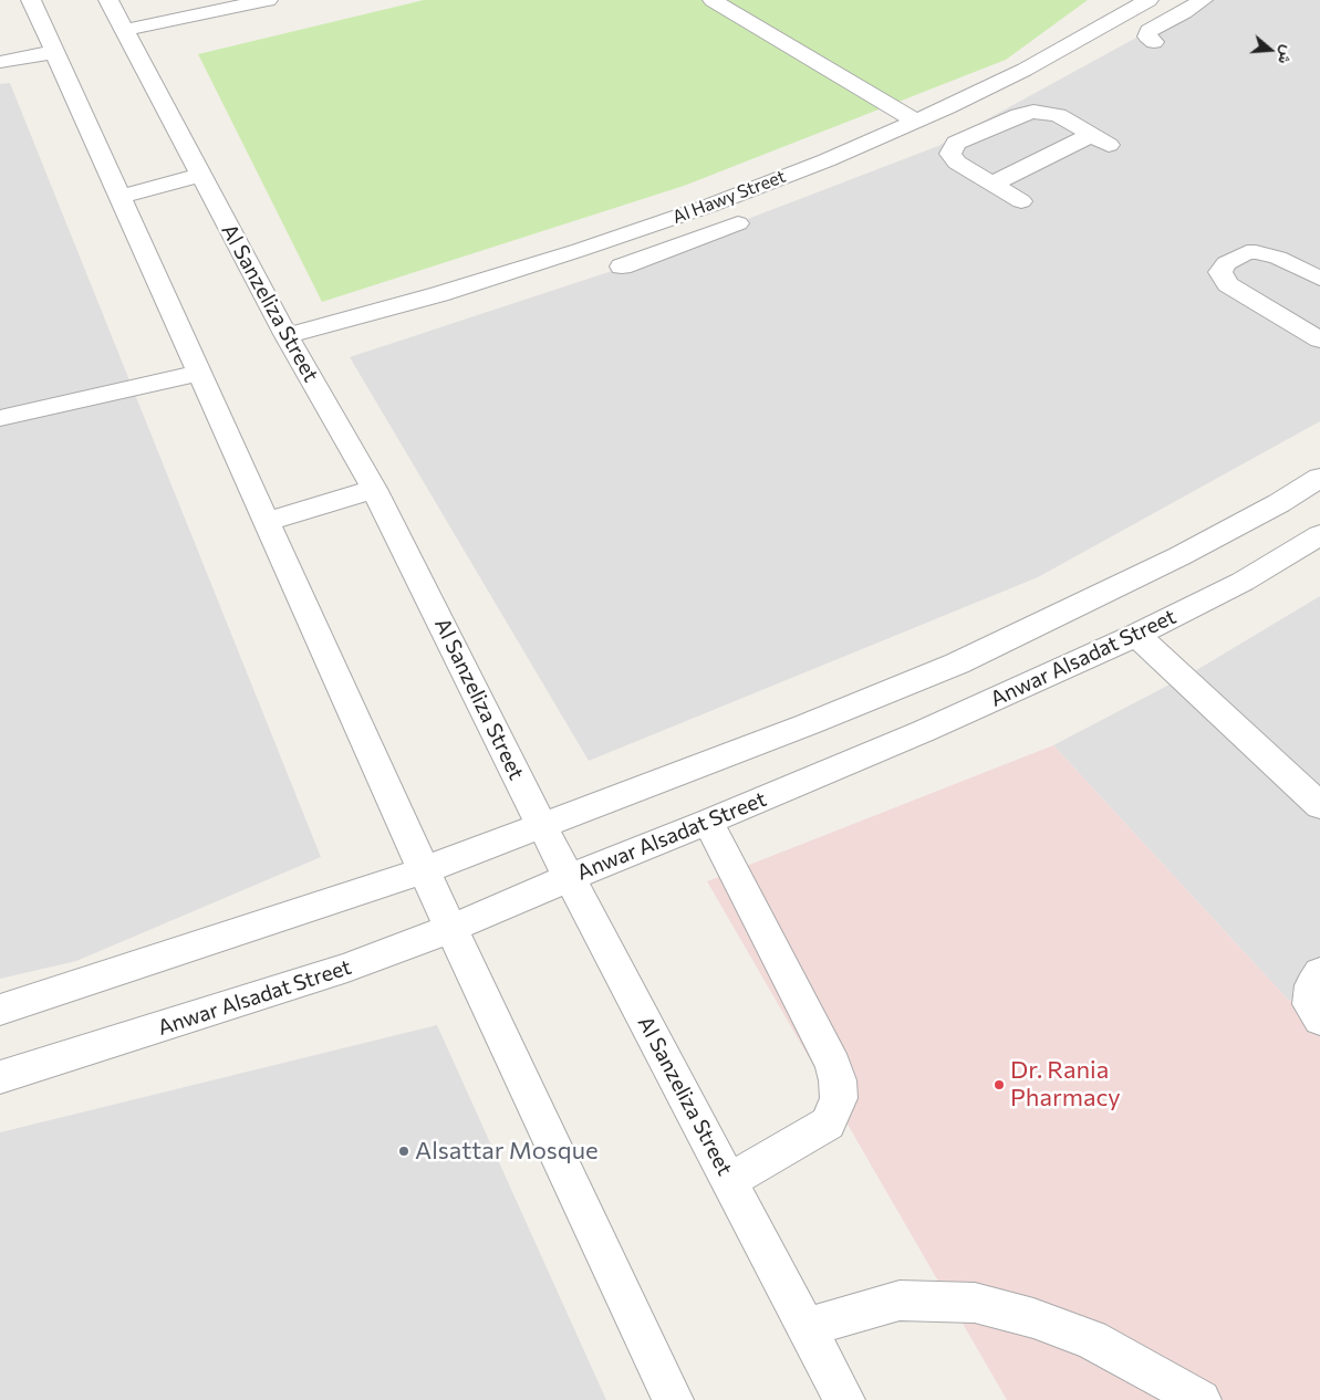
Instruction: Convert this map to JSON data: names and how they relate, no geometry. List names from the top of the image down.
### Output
{
  "streets": {
    "street": ["Al Hawy Street", "Al Sanzeliza Street", "Anwar Alsadat Street"]
  },
  "crossings": [
    ["Al Hawy Street", "Al Sanzeliza Street"],
    ["Al Sanzeliza Street", "Anwar Alsadat Street"]
  ],
  "places": ["Dr. Rania Pharmacy", "Alsattar Mosque"],
  "north": "right"
}
